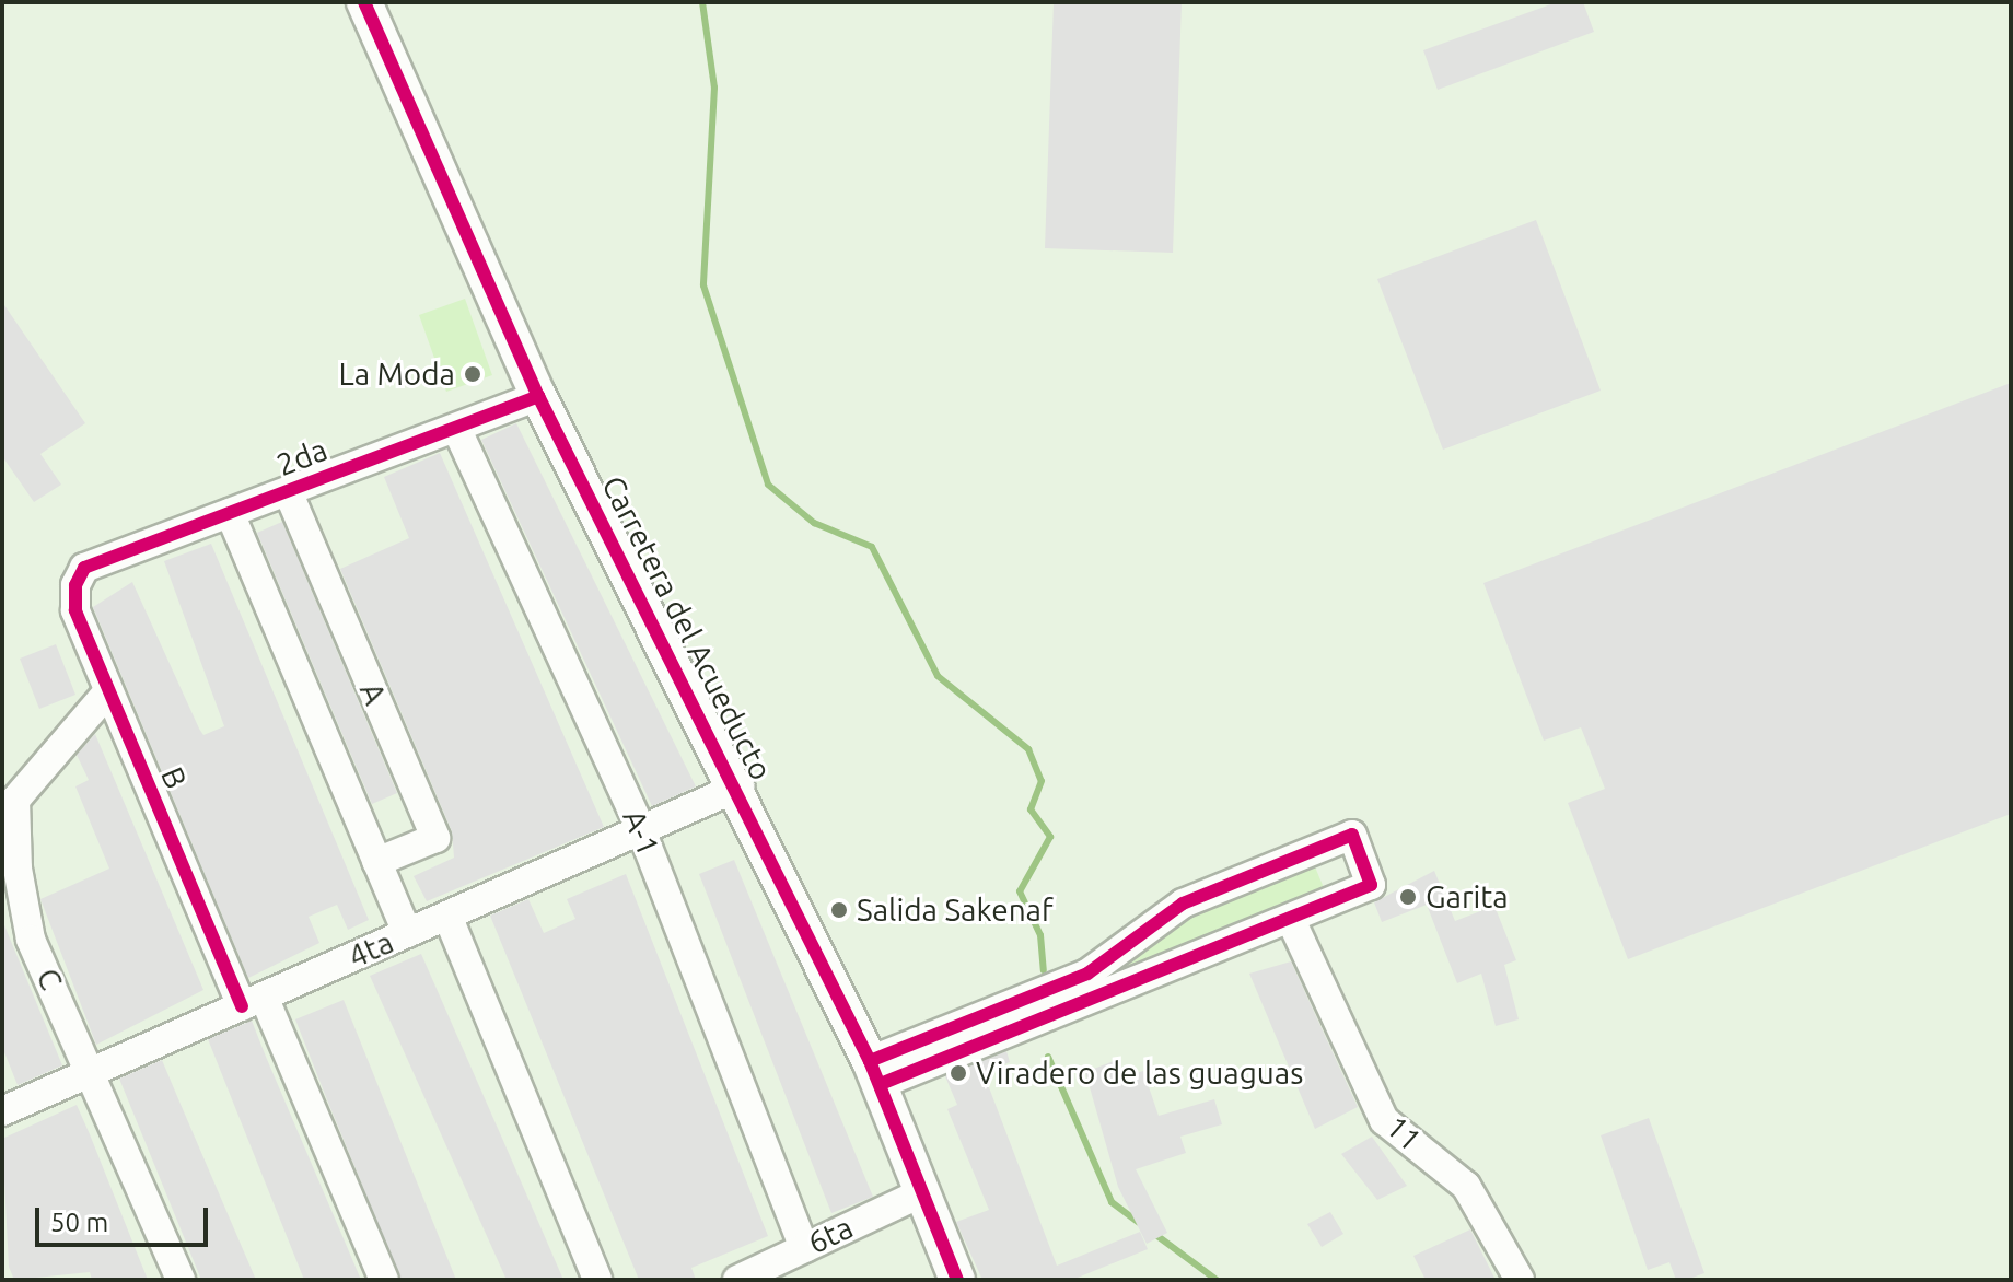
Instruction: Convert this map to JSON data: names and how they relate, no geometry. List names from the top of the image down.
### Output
{
  "streets": {
    "street": [
      "2da",
      "Carretera del Acueducto",
      "A",
      "B",
      "A-1",
      "4ta",
      "C",
      "11",
      "6ta"
    ]
  },
  "crossings": [
    ["2da", "Carretera del Acueducto"],
    ["2da", "A"],
    ["2da", "B"],
    ["2da", "A-1"],
    ["Carretera del Acueducto", "4ta"],
    ["Carretera del Acueducto", "6ta"],
    ["A", "4ta"],
    ["B", "4ta"],
    ["B", "C"],
    ["A-1", "4ta"],
    ["A-1", "6ta"],
    ["4ta", "C"]
  ],
  "places": [
    "La Moda",
    "Garita",
    "Salida Sakenaf",
    "Viradero de las guaguas"
  ],
  "scale_bar": "50 m"
}
